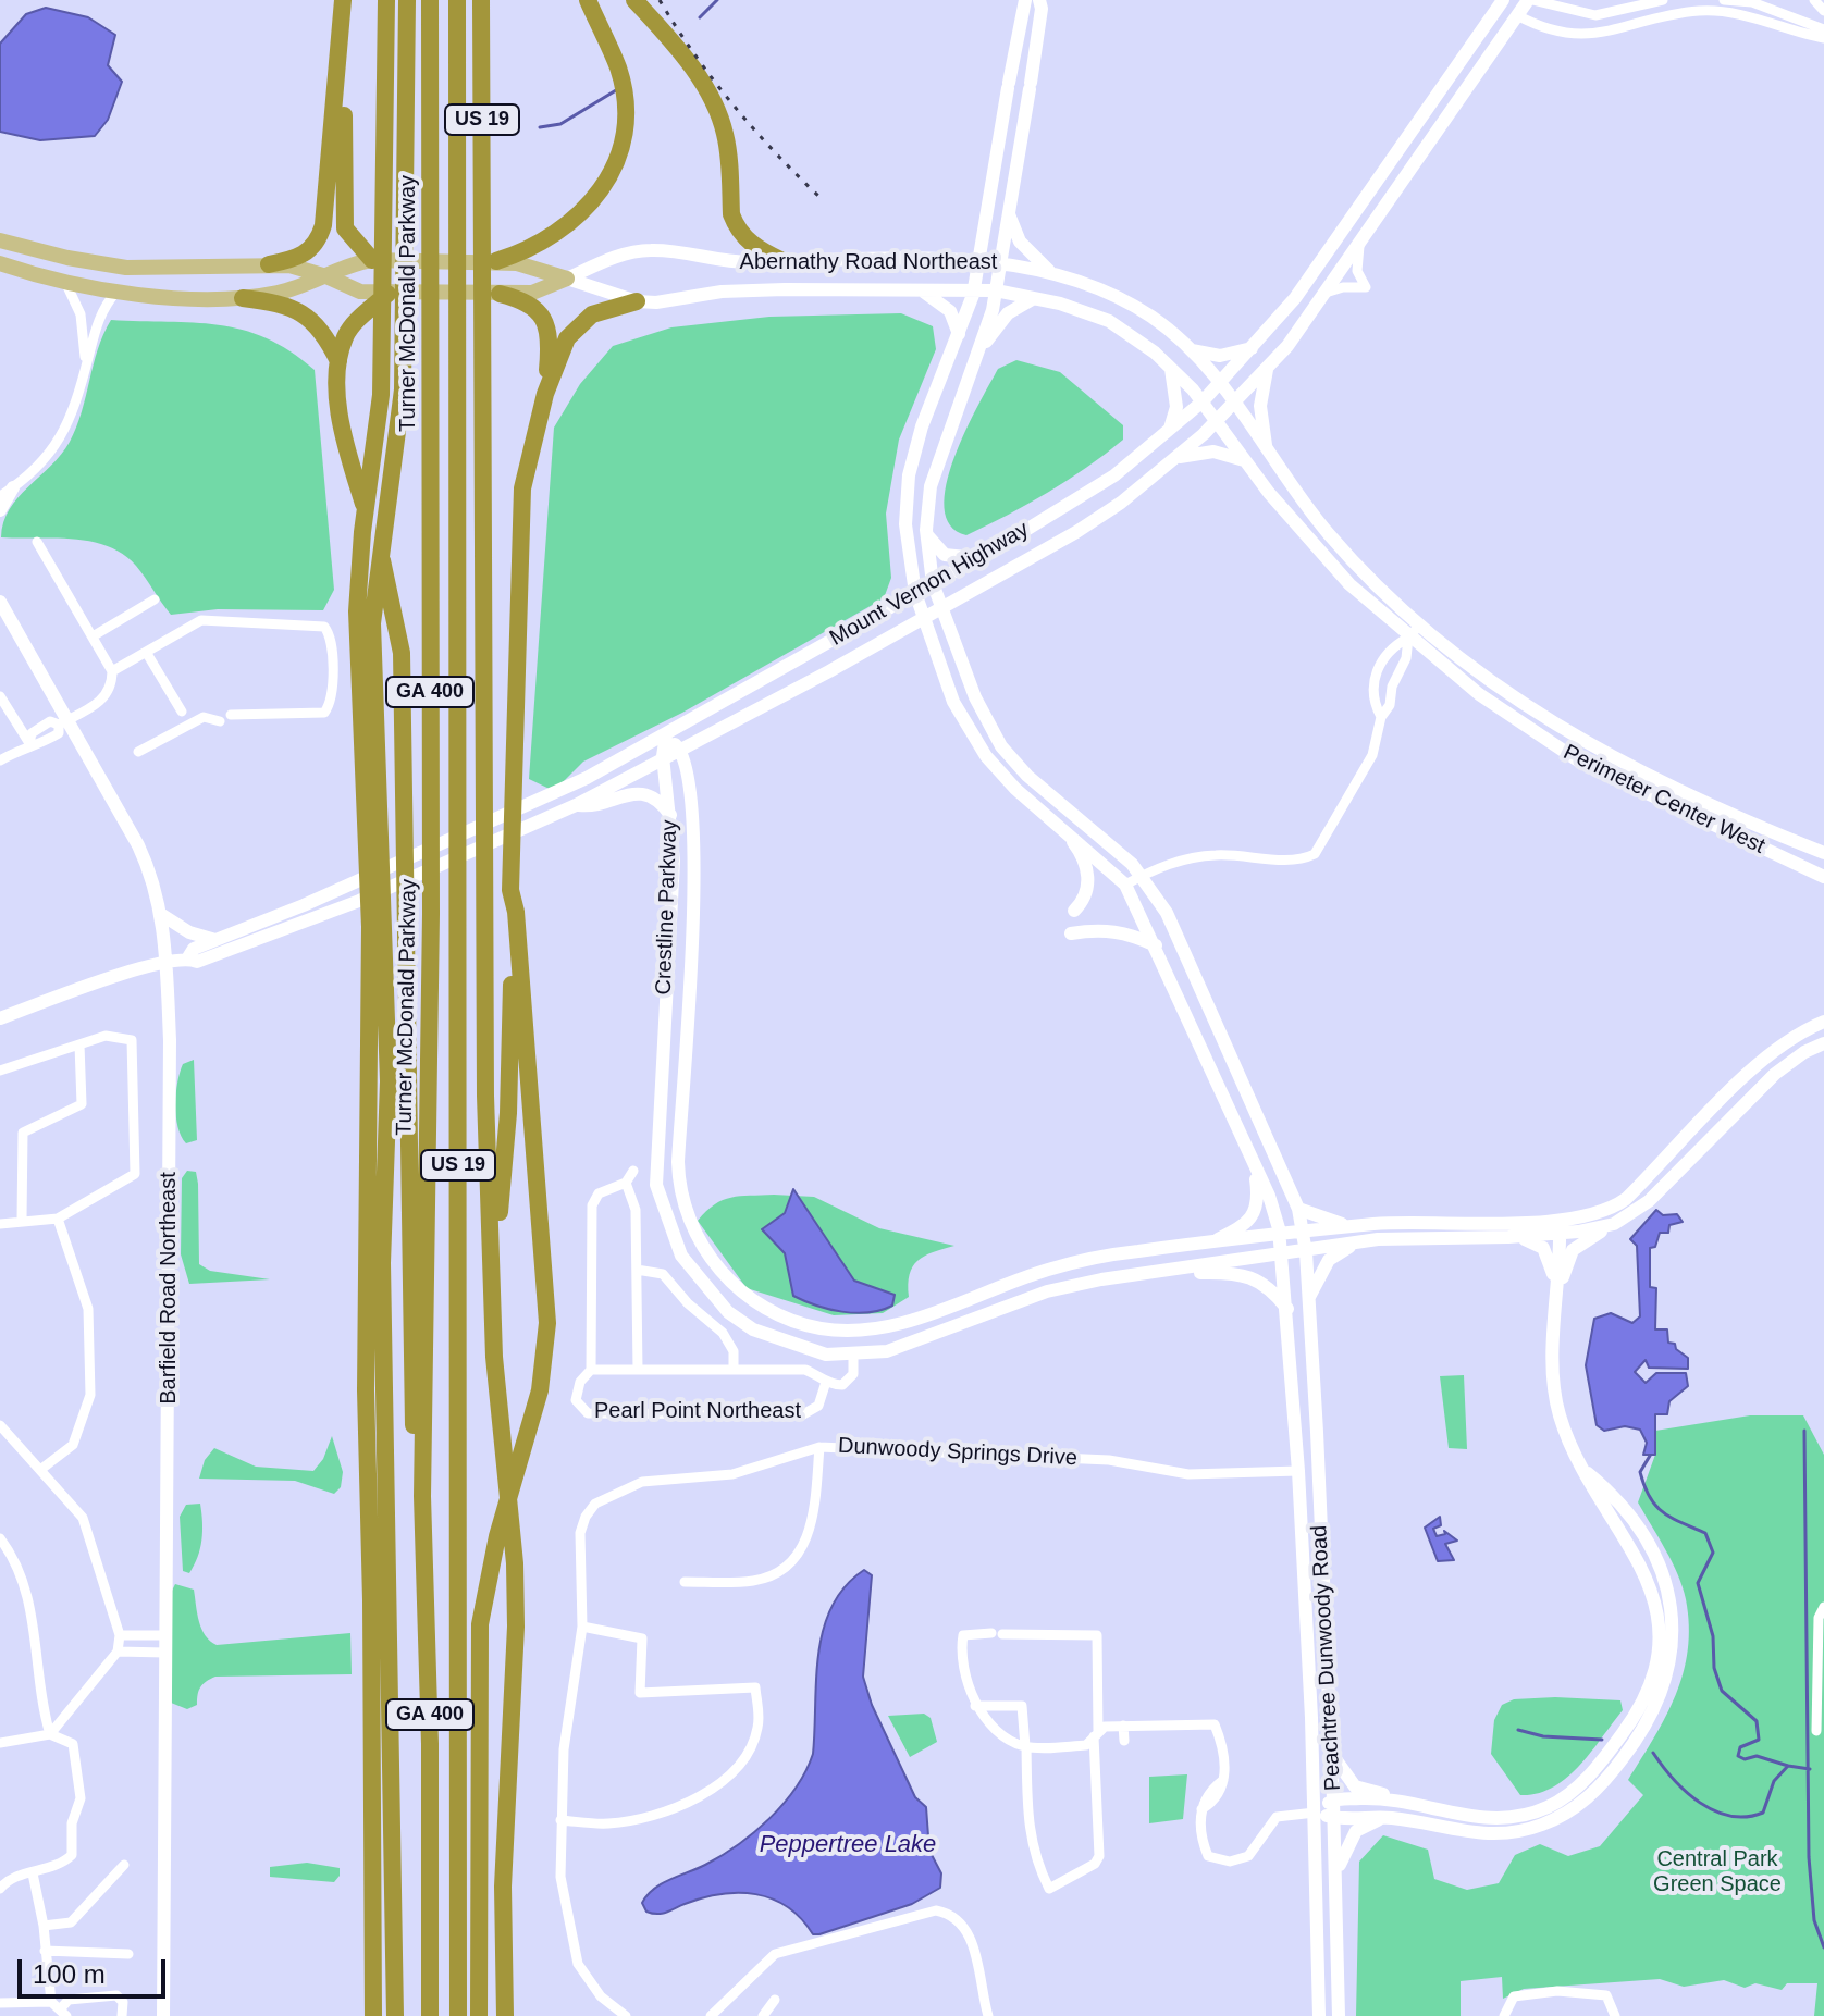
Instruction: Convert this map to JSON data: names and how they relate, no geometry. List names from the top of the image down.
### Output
{
  "streets": {
    "highway": ["US 19", "Turner McDonald Parkway", "GA 400"],
    "main road": [
      "Abernathy Road Northeast",
      "Mount Vernon Highway",
      "Perimeter Center West",
      "Crestline Parkway",
      "Barfield Road Northeast",
      "Peachtree Dunwoody Road"
    ],
    "street": ["Pearl Point Northeast", "Dunwoody Springs Drive"]
  },
  "crossings": [
    ["Abernathy Road Northeast", "Mount Vernon Highway"],
    ["Abernathy Road Northeast", "Perimeter Center West"],
    ["Mount Vernon Highway", "Perimeter Center West"],
    ["Mount Vernon Highway", "Crestline Parkway"],
    ["Mount Vernon Highway", "Barfield Road Northeast"],
    ["Mount Vernon Highway", "Peachtree Dunwoody Road"],
    ["Crestline Parkway", "Pearl Point Northeast"],
    ["Crestline Parkway", "Peachtree Dunwoody Road"],
    ["Dunwoody Springs Drive", "Peachtree Dunwoody Road"]
  ],
  "water": ["Peppertree Lake"],
  "parks": ["Central Park Green Space"],
  "scale_bar": "100 m"
}
